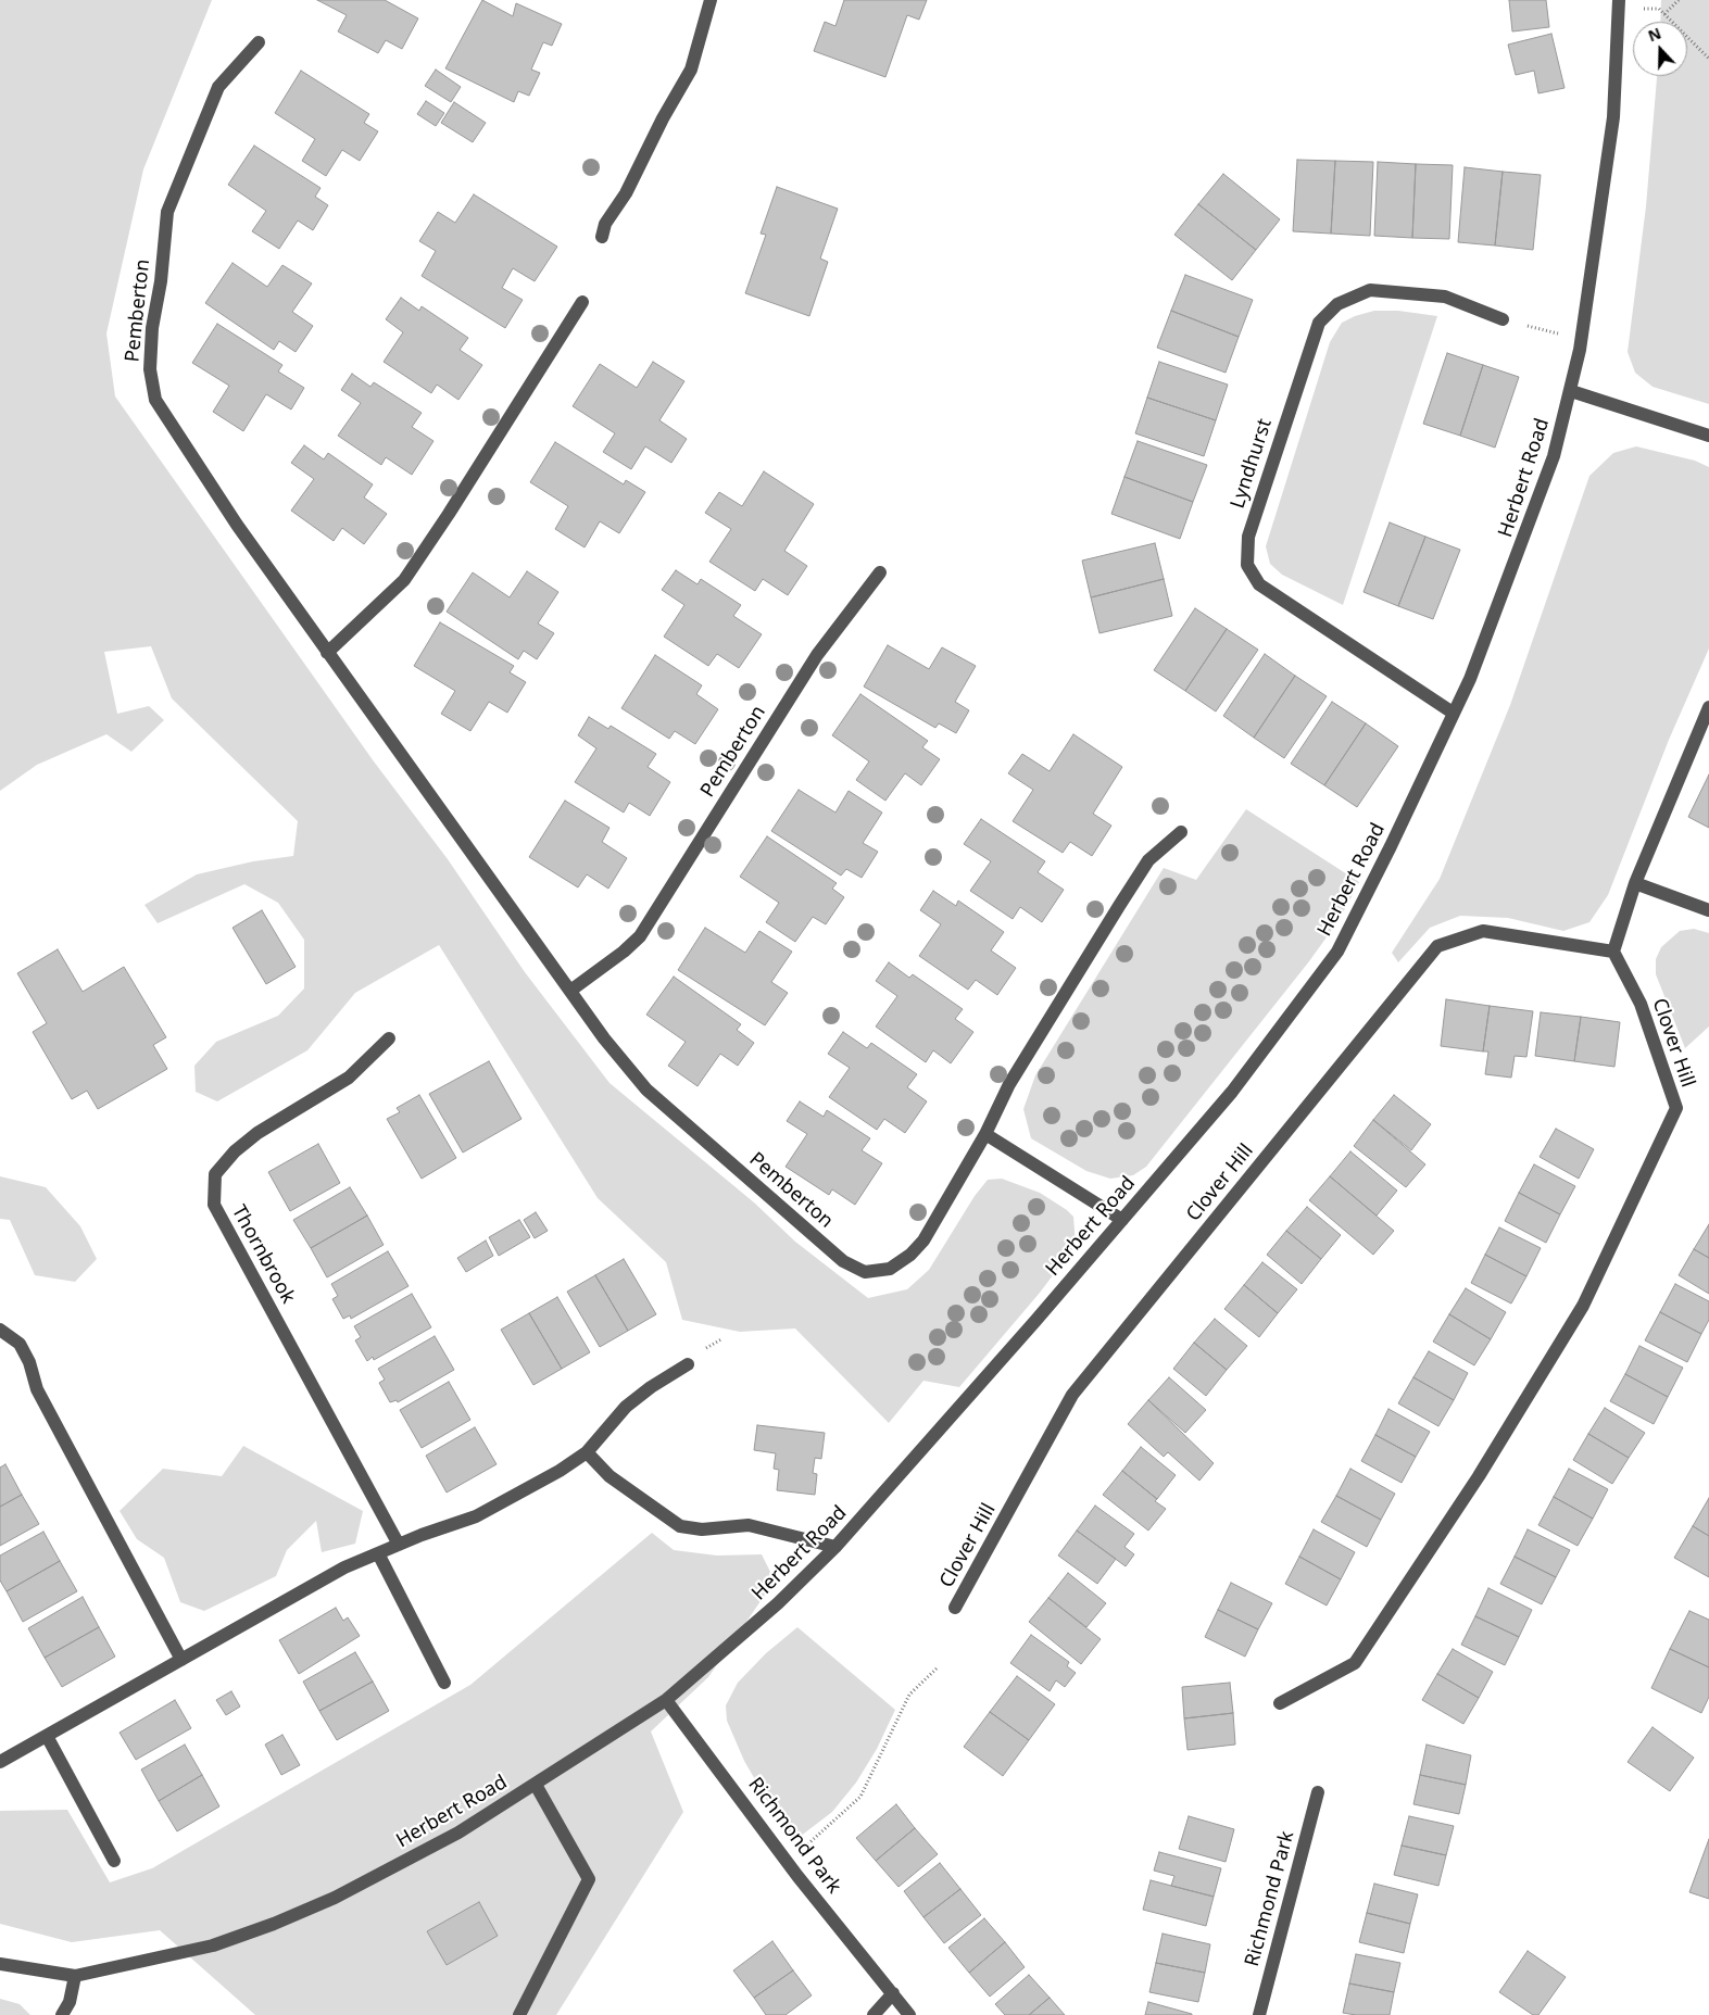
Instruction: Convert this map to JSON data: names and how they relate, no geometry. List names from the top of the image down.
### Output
{
  "streets": {
    "street": [
      "Pemberton",
      "Lyndhurst",
      "Herbert Road",
      "Clover Hill",
      "Thornbrook",
      "Richmond Park"
    ]
  },
  "crossings": [
    ["Lyndhurst", "Herbert Road"],
    ["Herbert Road", "Richmond Park"]
  ],
  "north": "top"
}
